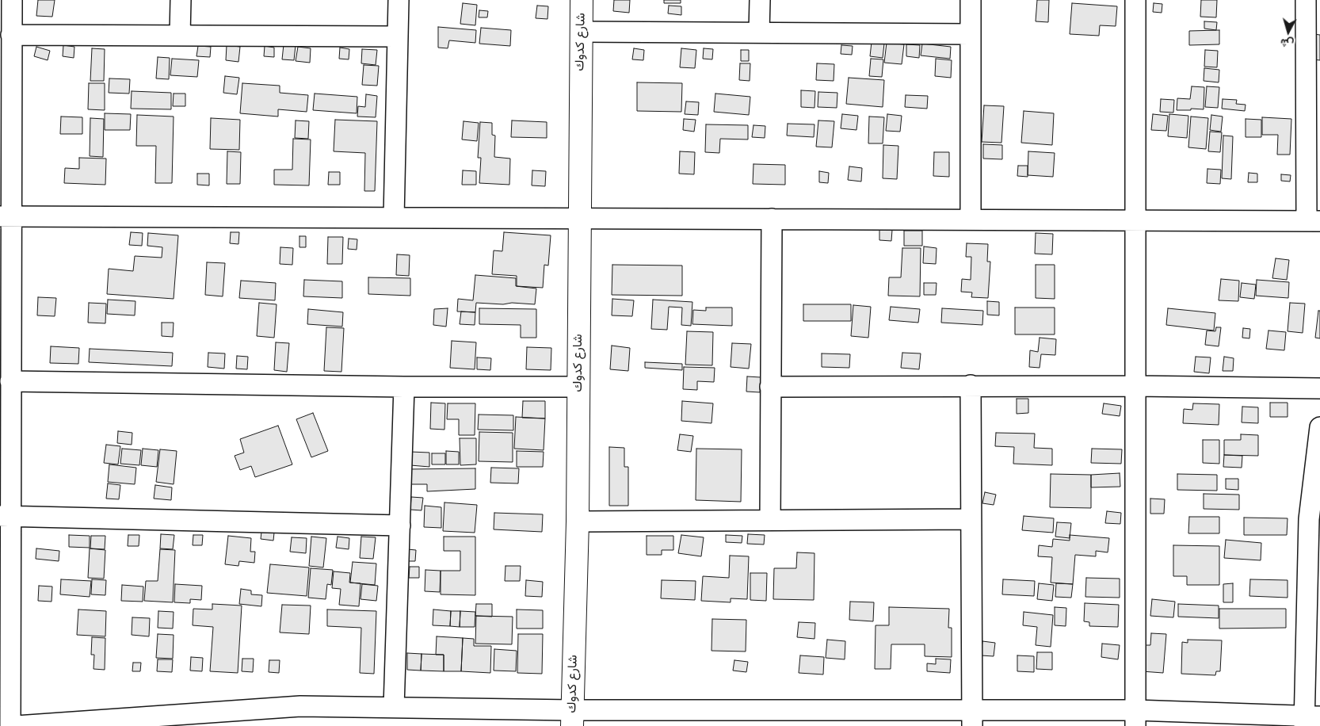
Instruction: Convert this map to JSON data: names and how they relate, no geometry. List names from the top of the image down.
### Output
{
  "streets": {
    "street": ["شارع كدوك"]
  },
  "north": "bottom"
}
